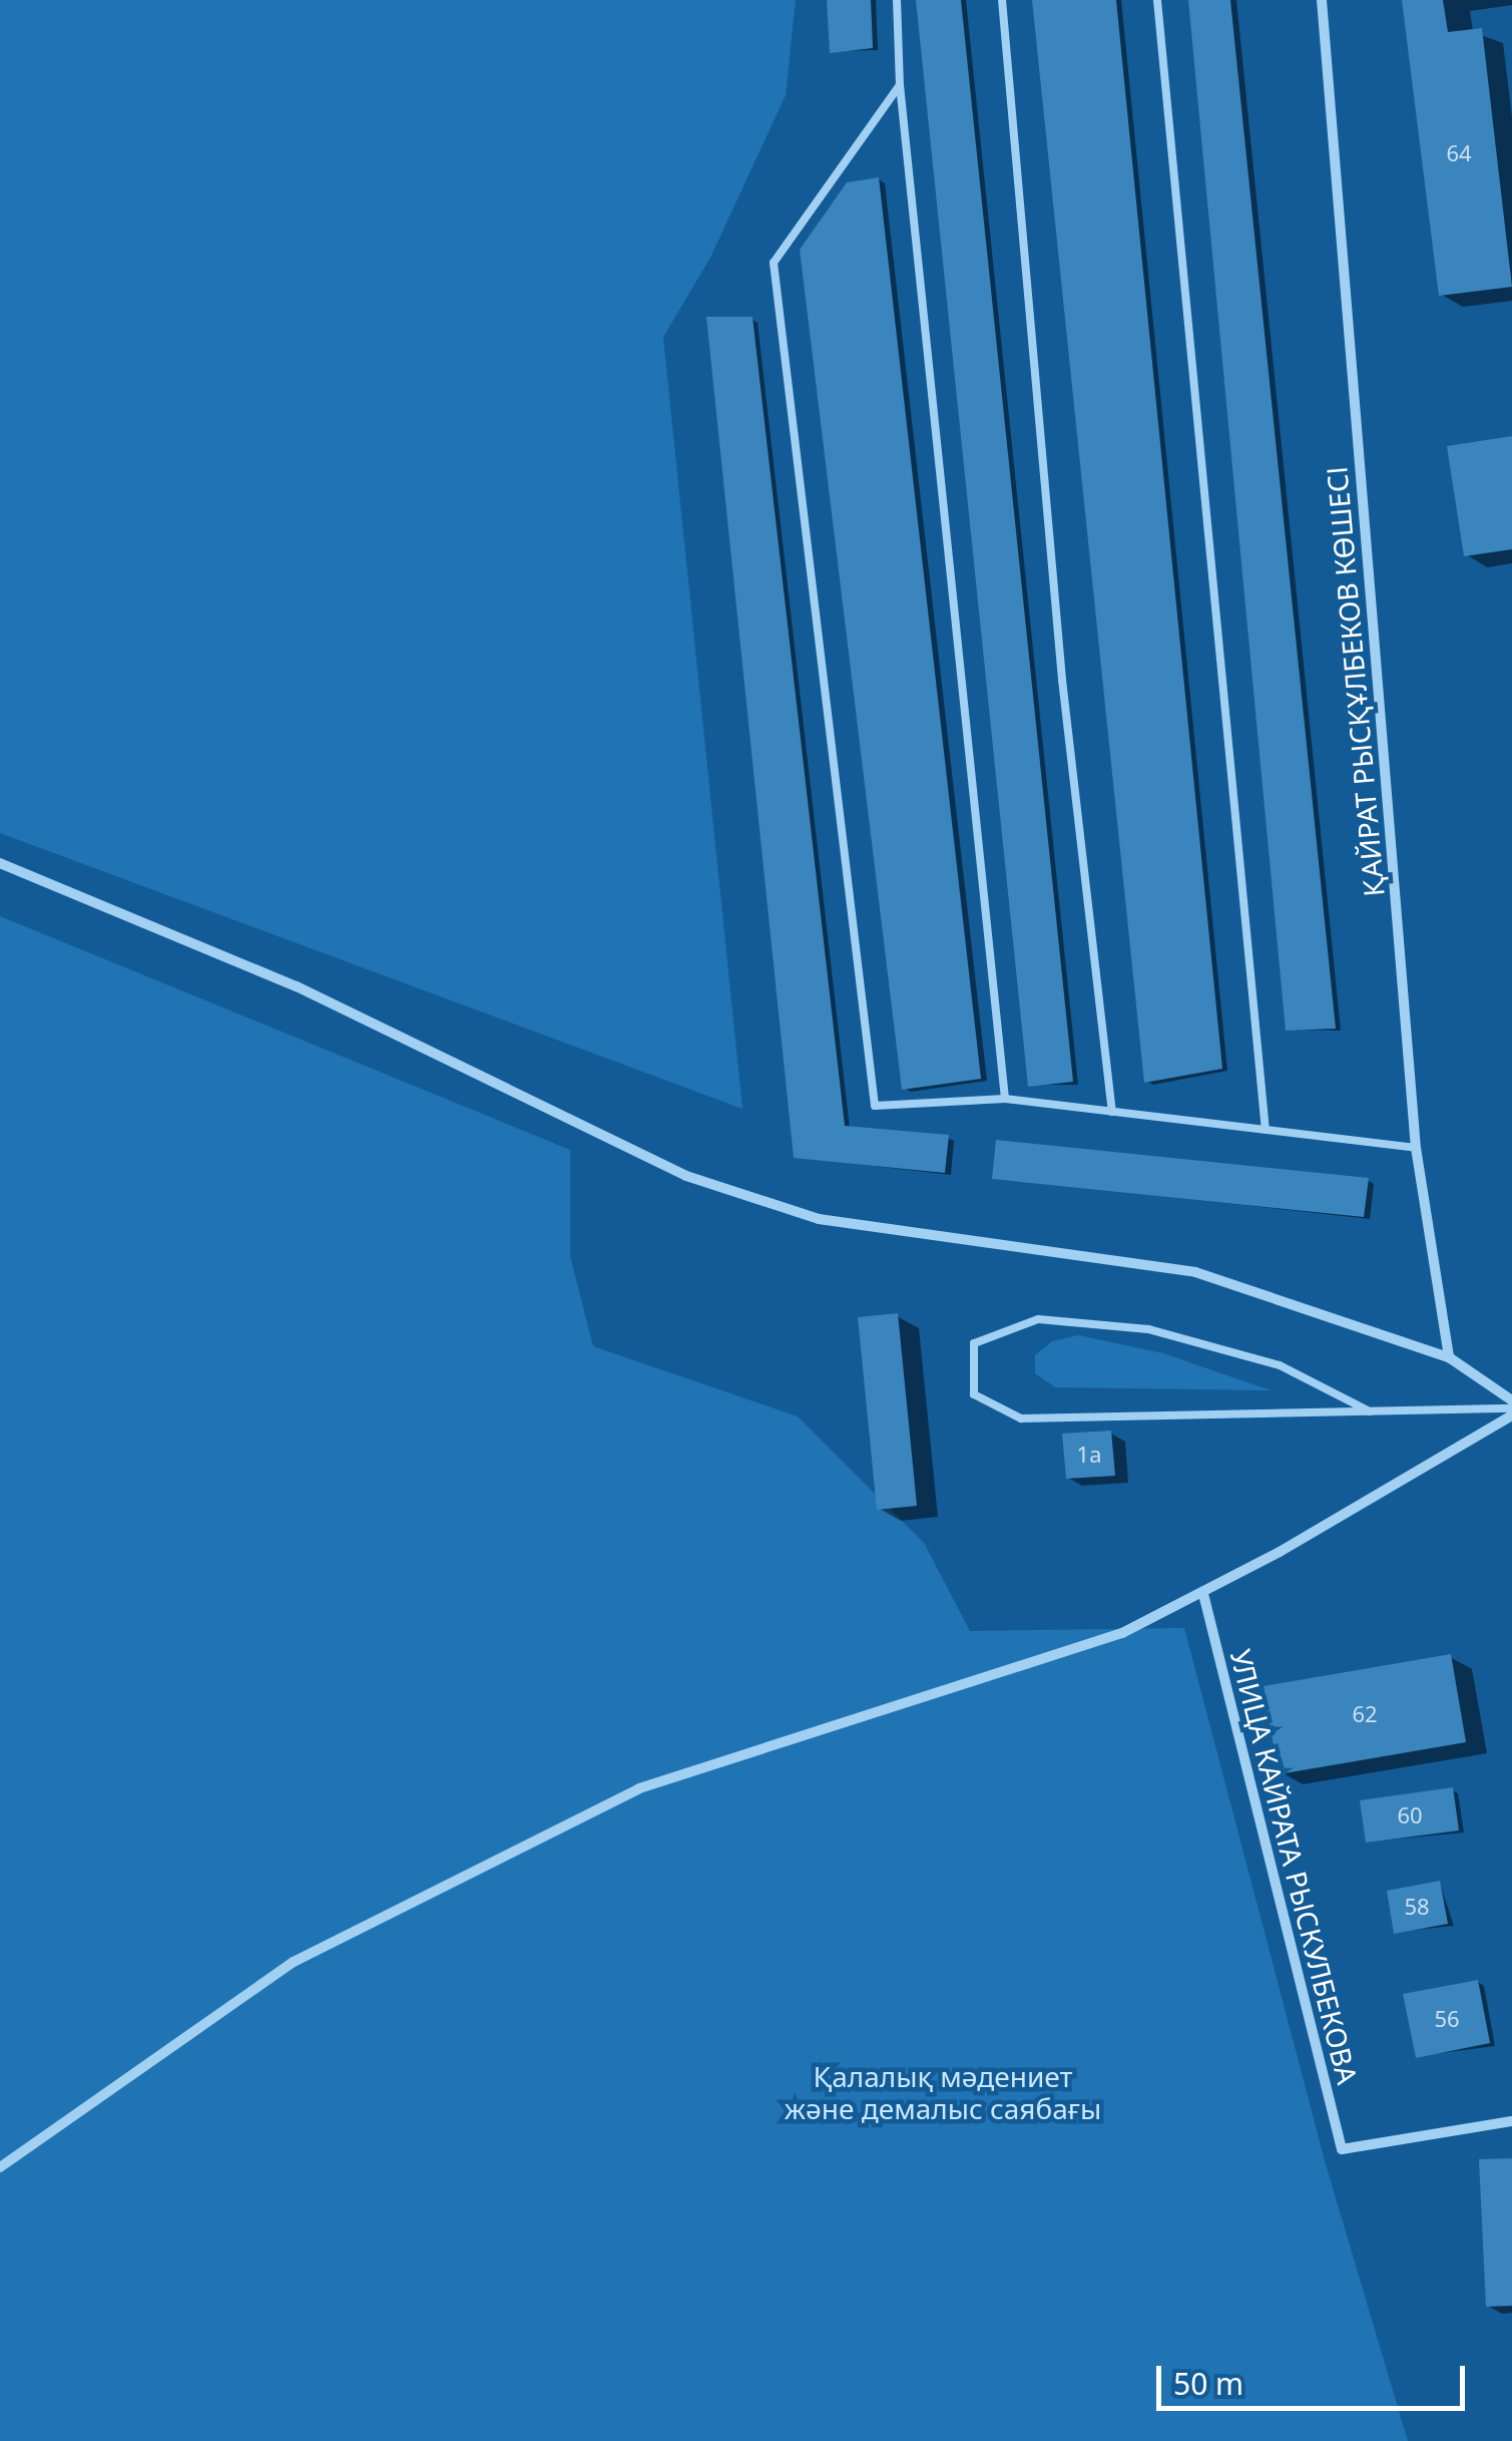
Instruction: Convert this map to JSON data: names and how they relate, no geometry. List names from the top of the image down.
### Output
{
  "streets": {
    "street": ["ҚАЙРАТ РЫСҚҰЛБЕКОВ КӨШЕСІ", "УЛИЦА КАЙРАТА РЫСКУЛБЕКОВА"]
  },
  "parks": ["Қалалық мәдениет және демалыс саябағы"],
  "house_numbers": [
    "64",
    "1а",
    "62",
    "60",
    "58",
    "56"
  ],
  "scale_bar": "50 m"
}
